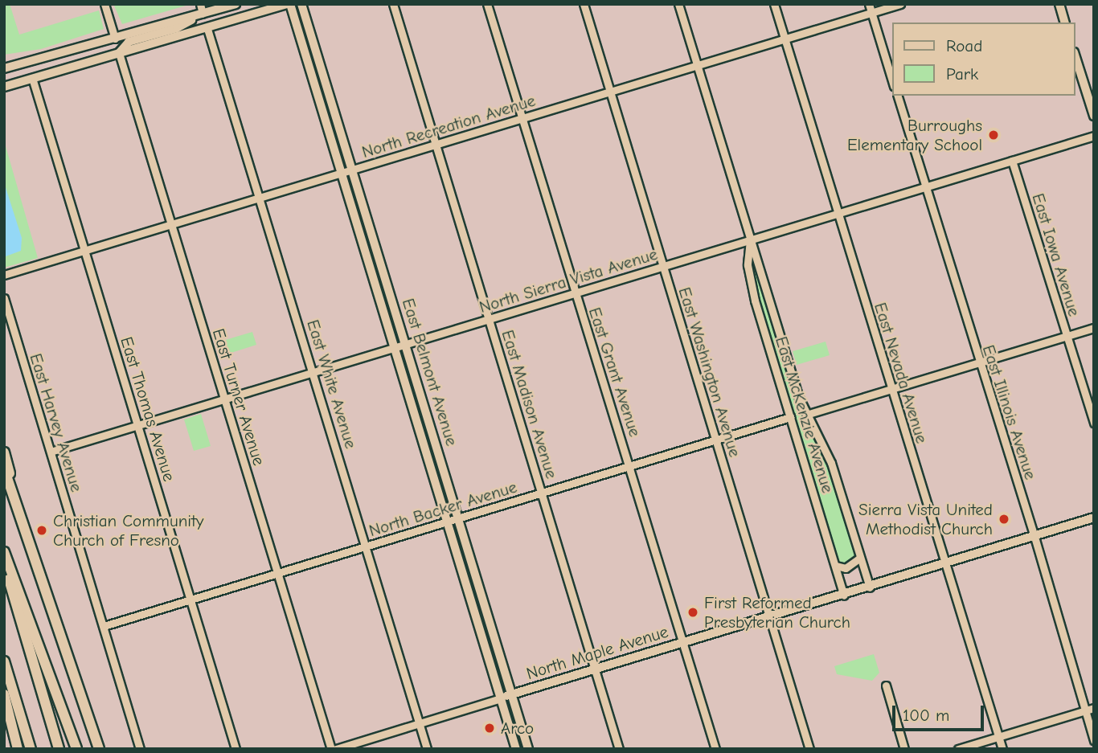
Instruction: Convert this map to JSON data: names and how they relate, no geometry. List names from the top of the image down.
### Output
{
  "streets": {
    "main road": ["East Belmont Avenue", "North Maple Avenue"],
    "street": [
      "North Recreation Avenue",
      "East Iowa Avenue",
      "North Sierra Vista Avenue",
      "East Grant Avenue",
      "East Washington Avenue",
      "East Nevada Avenue",
      "East White Avenue",
      "East Turner Avenue",
      "East Madison Avenue",
      "East Thomas Avenue",
      "East Illinois Avenue",
      "East McKenzie Avenue",
      "East Harvey Avenue",
      "North Backer Avenue"
    ]
  },
  "crossings": [
    ["North Recreation Avenue", "East Belmont Avenue"],
    ["North Recreation Avenue", "East Grant Avenue"],
    ["North Recreation Avenue", "East Washington Avenue"],
    ["North Recreation Avenue", "East Nevada Avenue"],
    ["North Recreation Avenue", "East White Avenue"],
    ["North Recreation Avenue", "East Turner Avenue"],
    ["North Recreation Avenue", "East Madison Avenue"],
    ["North Recreation Avenue", "East Thomas Avenue"],
    ["North Recreation Avenue", "East McKenzie Avenue"],
    ["East Iowa Avenue", "North Sierra Vista Avenue"],
    ["North Sierra Vista Avenue", "East Belmont Avenue"],
    ["North Sierra Vista Avenue", "East Grant Avenue"],
    ["North Sierra Vista Avenue", "East Washington Avenue"],
    ["North Sierra Vista Avenue", "East Nevada Avenue"],
    ["North Sierra Vista Avenue", "East White Avenue"],
    ["North Sierra Vista Avenue", "East Turner Avenue"],
    ["North Sierra Vista Avenue", "East Madison Avenue"],
    ["North Sierra Vista Avenue", "East Thomas Avenue"],
    ["North Sierra Vista Avenue", "East Illinois Avenue"],
    ["North Sierra Vista Avenue", "East McKenzie Avenue"],
    ["North Sierra Vista Avenue", "East Harvey Avenue"],
    ["East Belmont Avenue", "North Backer Avenue"],
    ["East Belmont Avenue", "North Maple Avenue"],
    ["East Grant Avenue", "North Backer Avenue"],
    ["East Grant Avenue", "North Maple Avenue"],
    ["East Washington Avenue", "North Backer Avenue"],
    ["East Washington Avenue", "North Maple Avenue"],
    ["East Nevada Avenue", "North Maple Avenue"],
    ["East White Avenue", "North Backer Avenue"],
    ["East White Avenue", "North Maple Avenue"],
    ["East Turner Avenue", "North Backer Avenue"],
    ["East Madison Avenue", "North Backer Avenue"],
    ["East Madison Avenue", "North Maple Avenue"],
    ["East Thomas Avenue", "North Backer Avenue"],
    ["East Illinois Avenue", "North Maple Avenue"],
    ["East McKenzie Avenue", "North Backer Avenue"],
    ["East McKenzie Avenue", "North Maple Avenue"],
    ["East Harvey Avenue", "North Backer Avenue"]
  ],
  "places": [
    "Burroughs Elementary School",
    "Sierra Vista United Methodist Church",
    "Christian Community Church of Fresno",
    "First Reformed Presbyterian Church",
    "Arco"
  ],
  "legend": ["Road", "Park"],
  "scale_bar": "100 m"
}
